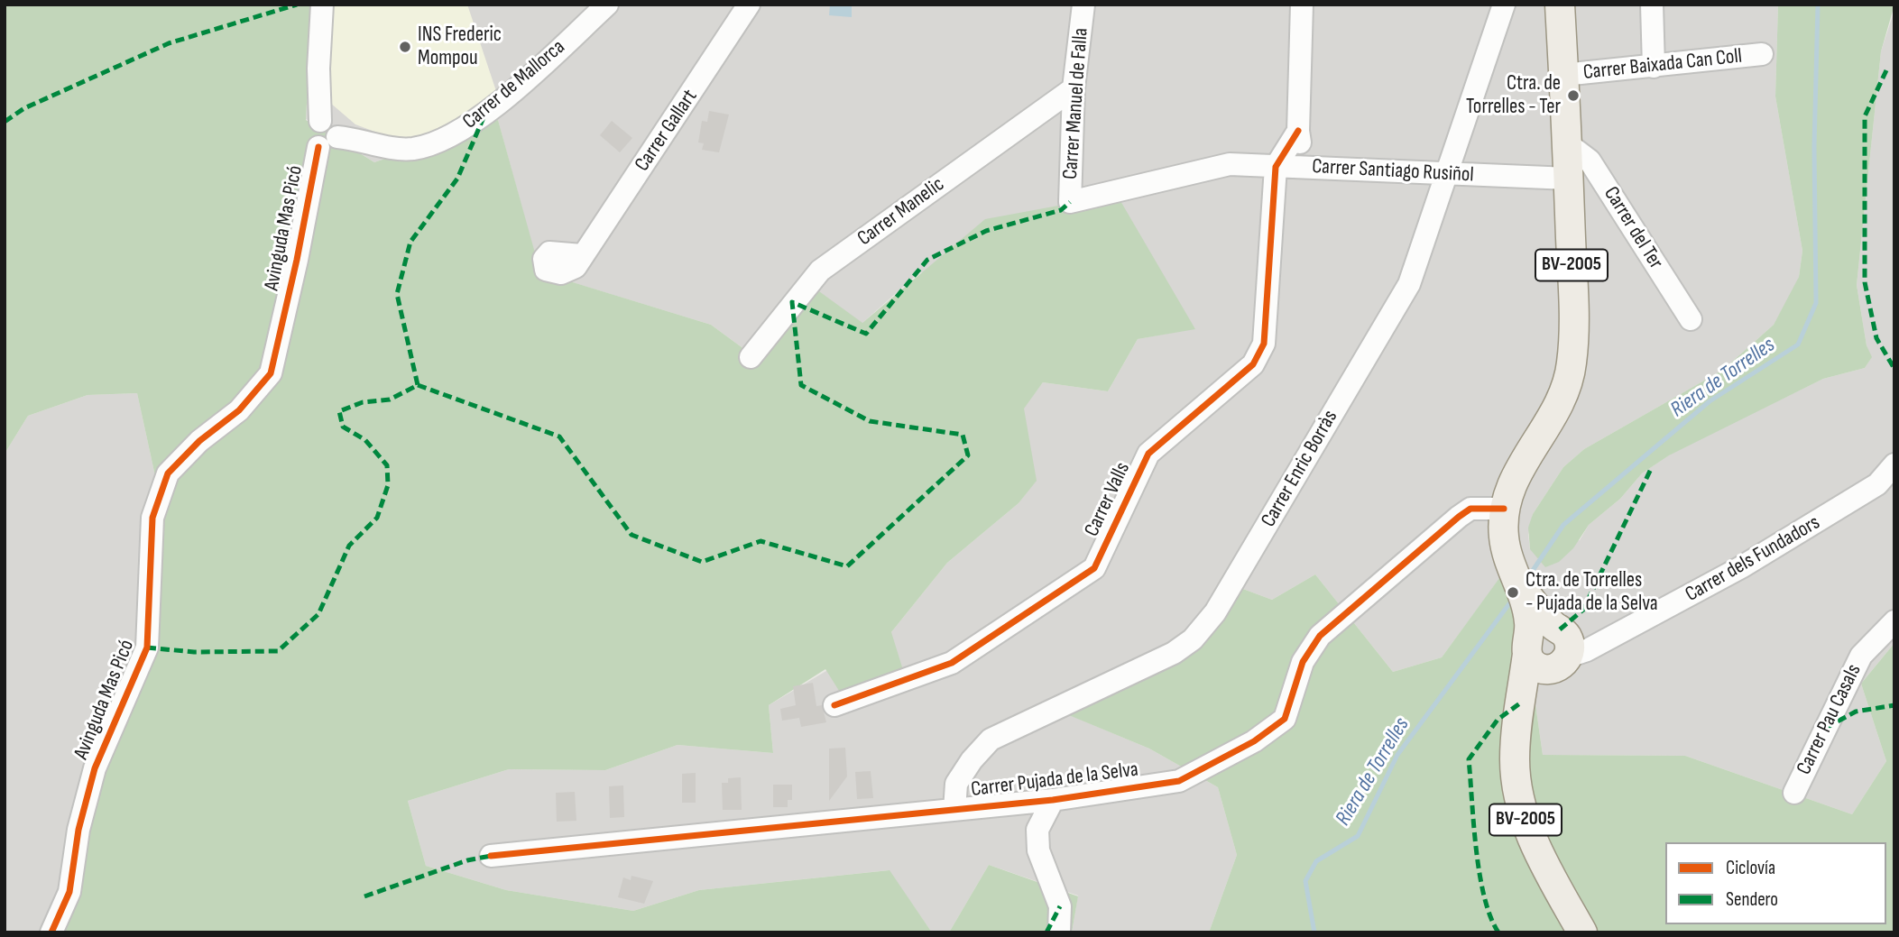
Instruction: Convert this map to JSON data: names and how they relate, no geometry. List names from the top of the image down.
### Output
{
  "streets": {
    "main road": ["BV-2005"],
    "street": [
      "Carrer Baixada Can Coll",
      "Carrer de Mallorca",
      "Carrer Manuel de Falla",
      "Carrer Gallart",
      "Carrer Santiago Rusiñol",
      "Carrer Manelic",
      "Avinguda Mas Picó",
      "Carrer del Ter",
      "Carrer Enric Borràs",
      "Carrer Valls",
      "Carrer dels Fundadors",
      "Carrer Pau Casals",
      "Carrer Pujada de la Selva"
    ]
  },
  "crossings": [
    ["Carrer Baixada Can Coll", "BV-2005"],
    ["Carrer de Mallorca", "Avinguda Mas Picó"],
    ["Carrer Manuel de Falla", "Carrer Santiago Rusiñol"],
    ["Carrer Manuel de Falla", "Carrer Manelic"],
    ["Carrer Santiago Rusiñol", "BV-2005"],
    ["Carrer Santiago Rusiñol", "Carrer Enric Borràs"],
    ["Carrer Santiago Rusiñol", "Carrer Valls"],
    ["Carrer del Ter", "BV-2005"],
    ["BV-2005", "Carrer dels Fundadors"],
    ["BV-2005", "Carrer Pujada de la Selva"],
    ["Carrer Enric Borràs", "Carrer Pujada de la Selva"]
  ],
  "water": ["Riera de Torrelles"],
  "places": ["INS Frederic Mompou", "Ctra. de Torrelles - Ter", "Ctra. de Torrelles - Pujada de la Selva"],
  "legend": ["Ciclovía", "Sendero"]
}
